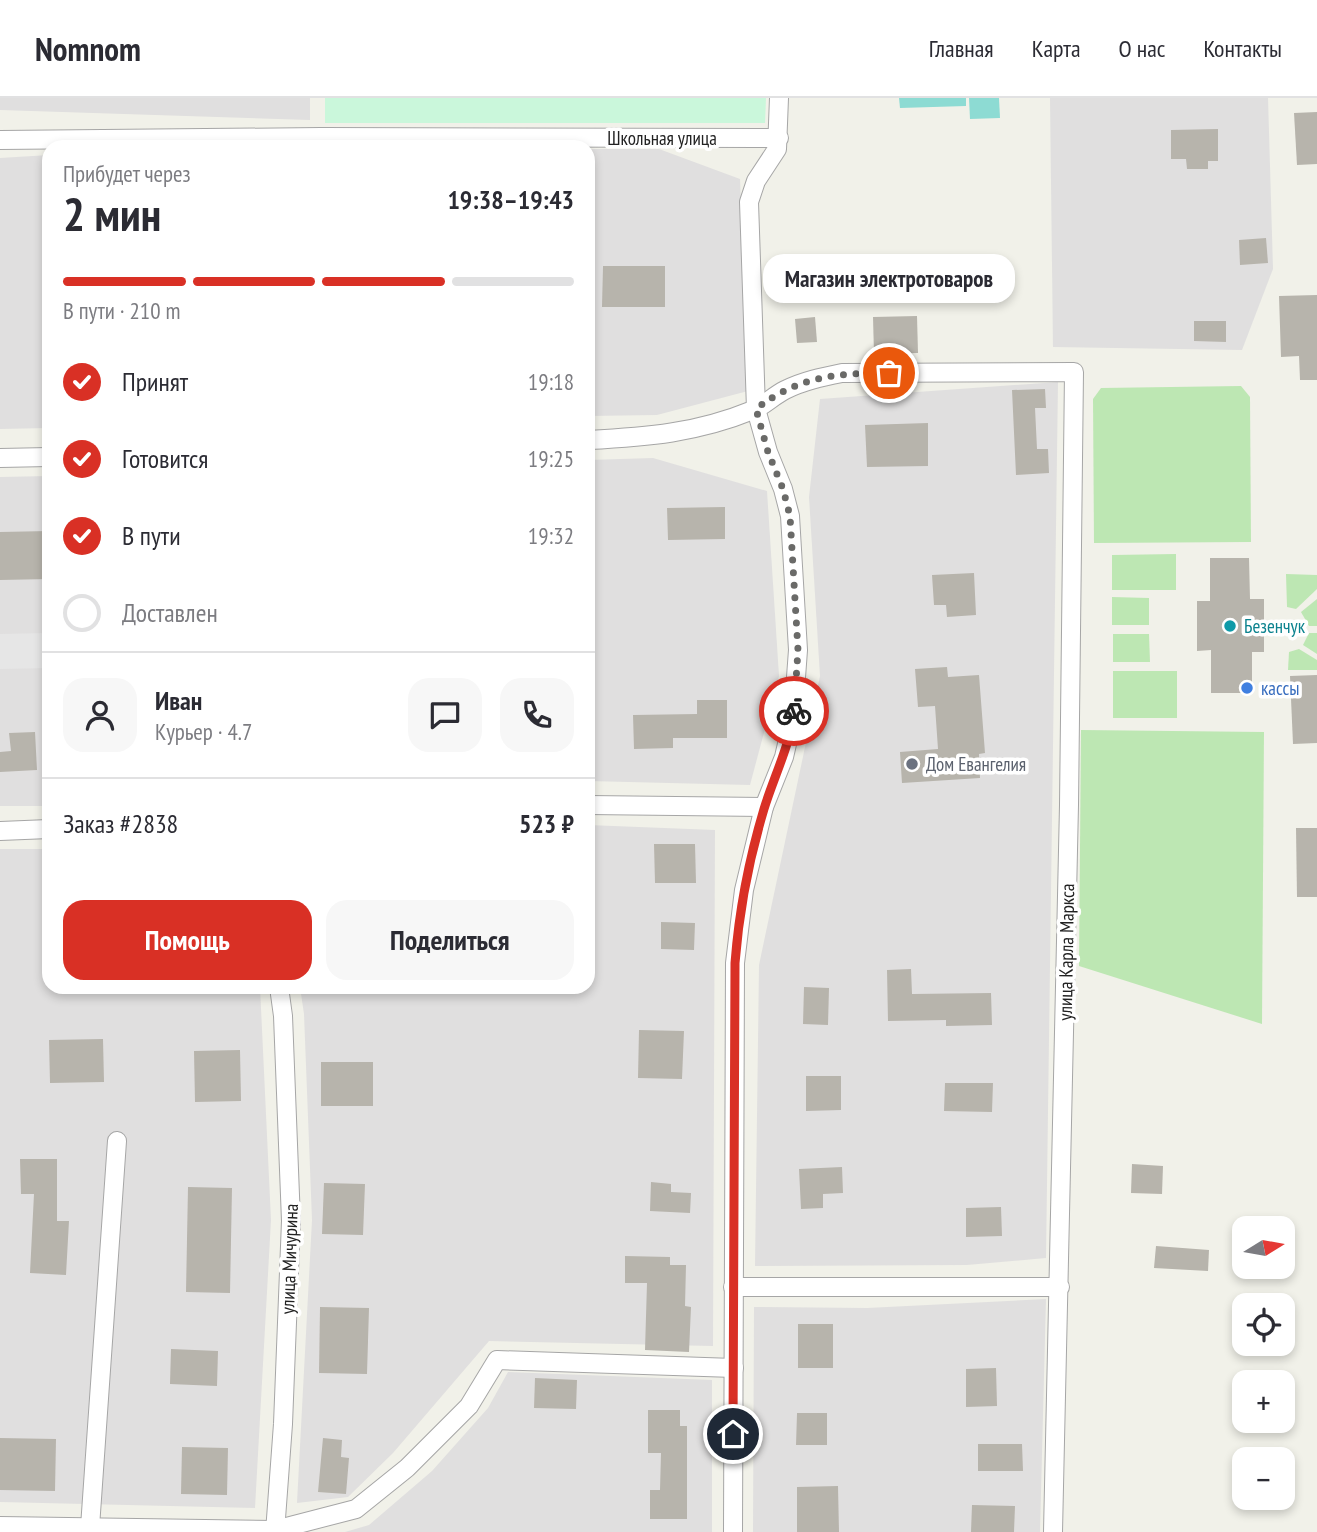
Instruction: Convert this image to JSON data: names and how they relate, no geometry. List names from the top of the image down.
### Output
{
  "streets": {
    "street": ["Школьная улица", "улица Карла Маркса", "улица Мичурина"]
  },
  "places": [
    "Магазин электротоваров",
    "Безенчук",
    "кассы",
    "Дом Евангелия"
  ],
  "north": "right",
  "page": {
    "header": "Nomnom",
    "nav": [
      "Главная",
      "Карта",
      "О нас",
      "Контакты"
    ],
    "heading": ["2 мин", "Прибудет через", "19:38–19:43"],
    "panel": [
      "Иван",
      "Курьер · 4.7",
      "Заказ #2838",
      "523 ₽"
    ],
    "bubble": "Магазин электротоваров",
    "bar": "В пути · 210 m",
    "list": [
      ["Принят", "19:18"],
      ["Готовится", "19:25"],
      ["В пути", "19:32"],
      "Доставлен"
    ],
    "buttons": ["Помощь", "Поделиться"],
    "map_buttons": ["+", "−"]
  }
}
